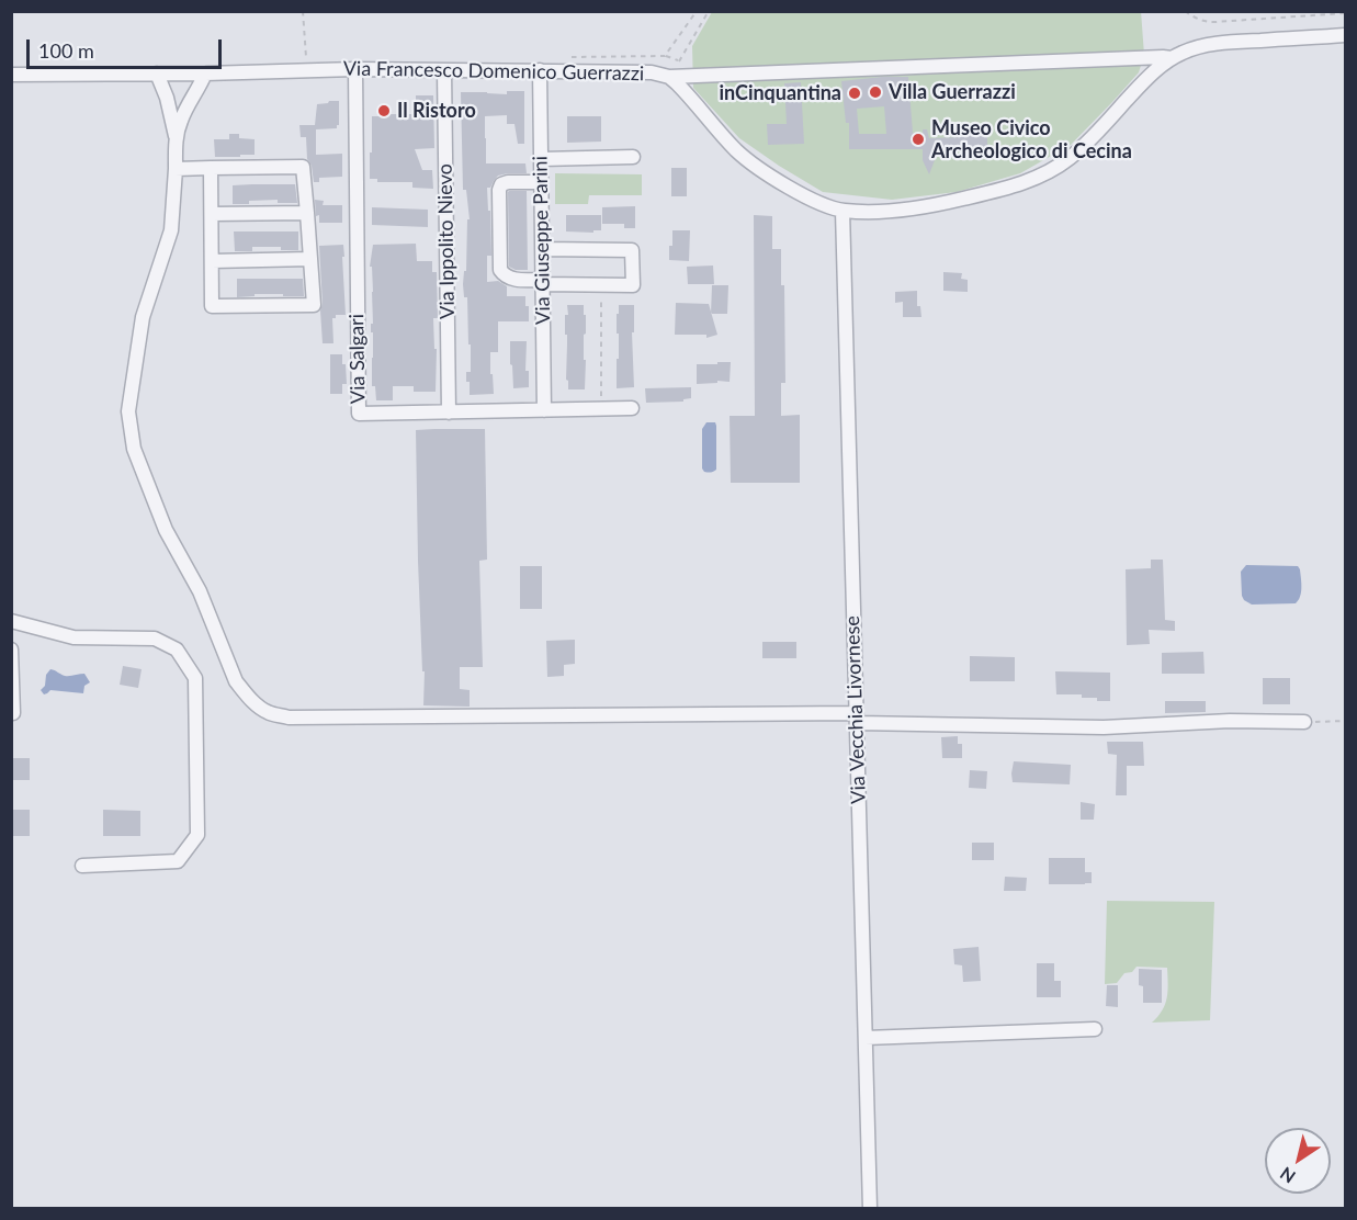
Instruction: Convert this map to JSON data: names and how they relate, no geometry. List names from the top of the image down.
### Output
{
  "streets": {
    "street": [
      "Via Francesco Domenico Guerrazzi",
      "Via Giuseppe Parini",
      "Via Ippolito Nievo",
      "Via Salgari",
      "Via Vecchia Livornese"
    ]
  },
  "crossings": [
    ["Via Francesco Domenico Guerrazzi", "Via Giuseppe Parini"],
    ["Via Francesco Domenico Guerrazzi", "Via Ippolito Nievo"],
    ["Via Francesco Domenico Guerrazzi", "Via Salgari"],
    ["Via Francesco Domenico Guerrazzi", "Via Vecchia Livornese"],
    ["Via Giuseppe Parini", "Via Salgari"],
    ["Via Ippolito Nievo", "Via Salgari"]
  ],
  "places": [
    "Villa Guerrazzi",
    "inCinquantina",
    "Il Ristoro",
    "Museo Civico Archeologico di Cecina"
  ],
  "scale_bar": "100 m",
  "north": "bottom left"
}
